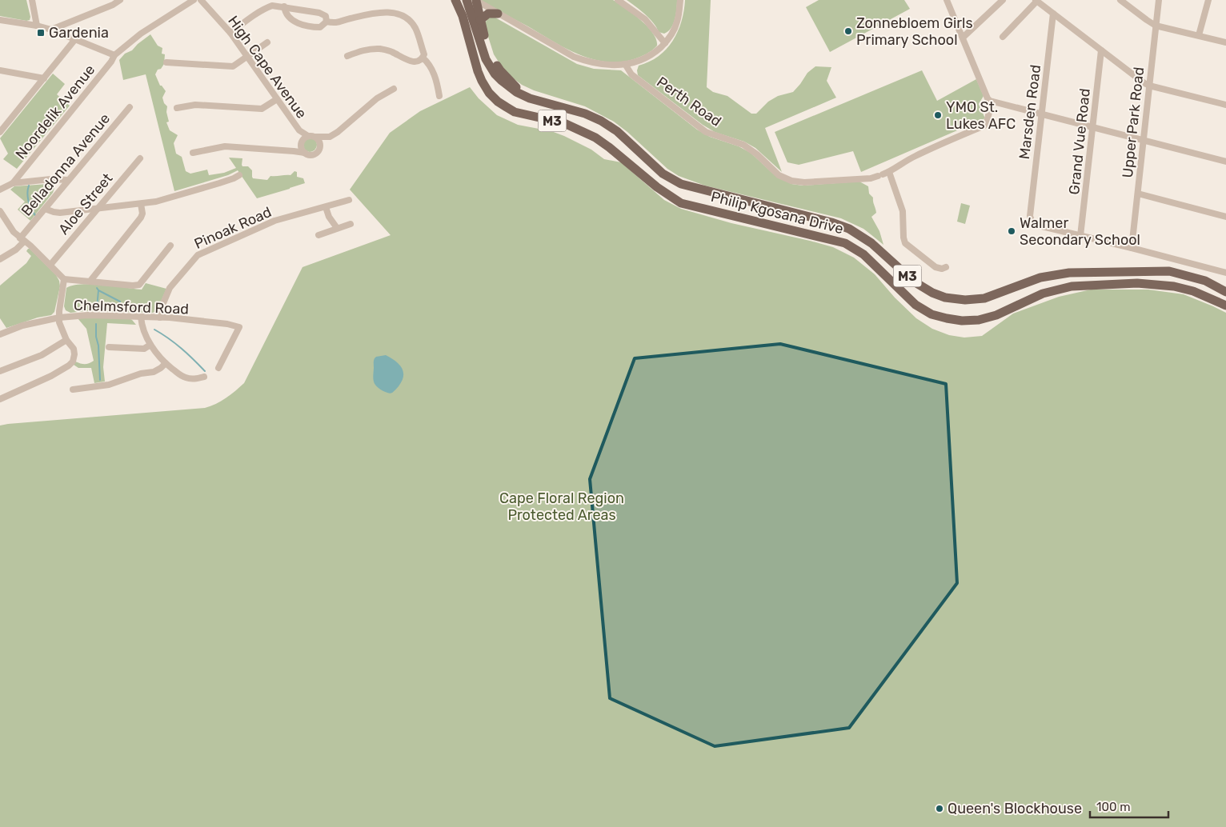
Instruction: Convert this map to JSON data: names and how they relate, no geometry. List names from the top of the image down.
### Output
{
  "streets": {
    "main road": ["M3", "Philip Kgosana Drive"],
    "street": [
      "High Cape Avenue",
      "Perth Road",
      "Noordelik Avenue",
      "Marsden Road",
      "Upper Park Road",
      "Grand Vue Road",
      "Belladonna Avenue",
      "Aloe Street",
      "Pinoak Road",
      "Chelmsford Road"
    ]
  },
  "crossings": [
    ["Noordelik Avenue", "Belladonna Avenue"],
    ["Marsden Road", "Grand Vue Road"],
    ["Pinoak Road", "Chelmsford Road"]
  ],
  "parks": ["Cape Floral Region Protected Areas"],
  "places": {
    "other": [
      "Zonnebloem Girls Primary School",
      "YMO St. Lukes AFC",
      "Walmer Secondary School",
      "Queen's Blockhouse"
    ],
    "transit": ["Gardenia"]
  },
  "scale_bar": "100 m"
}
